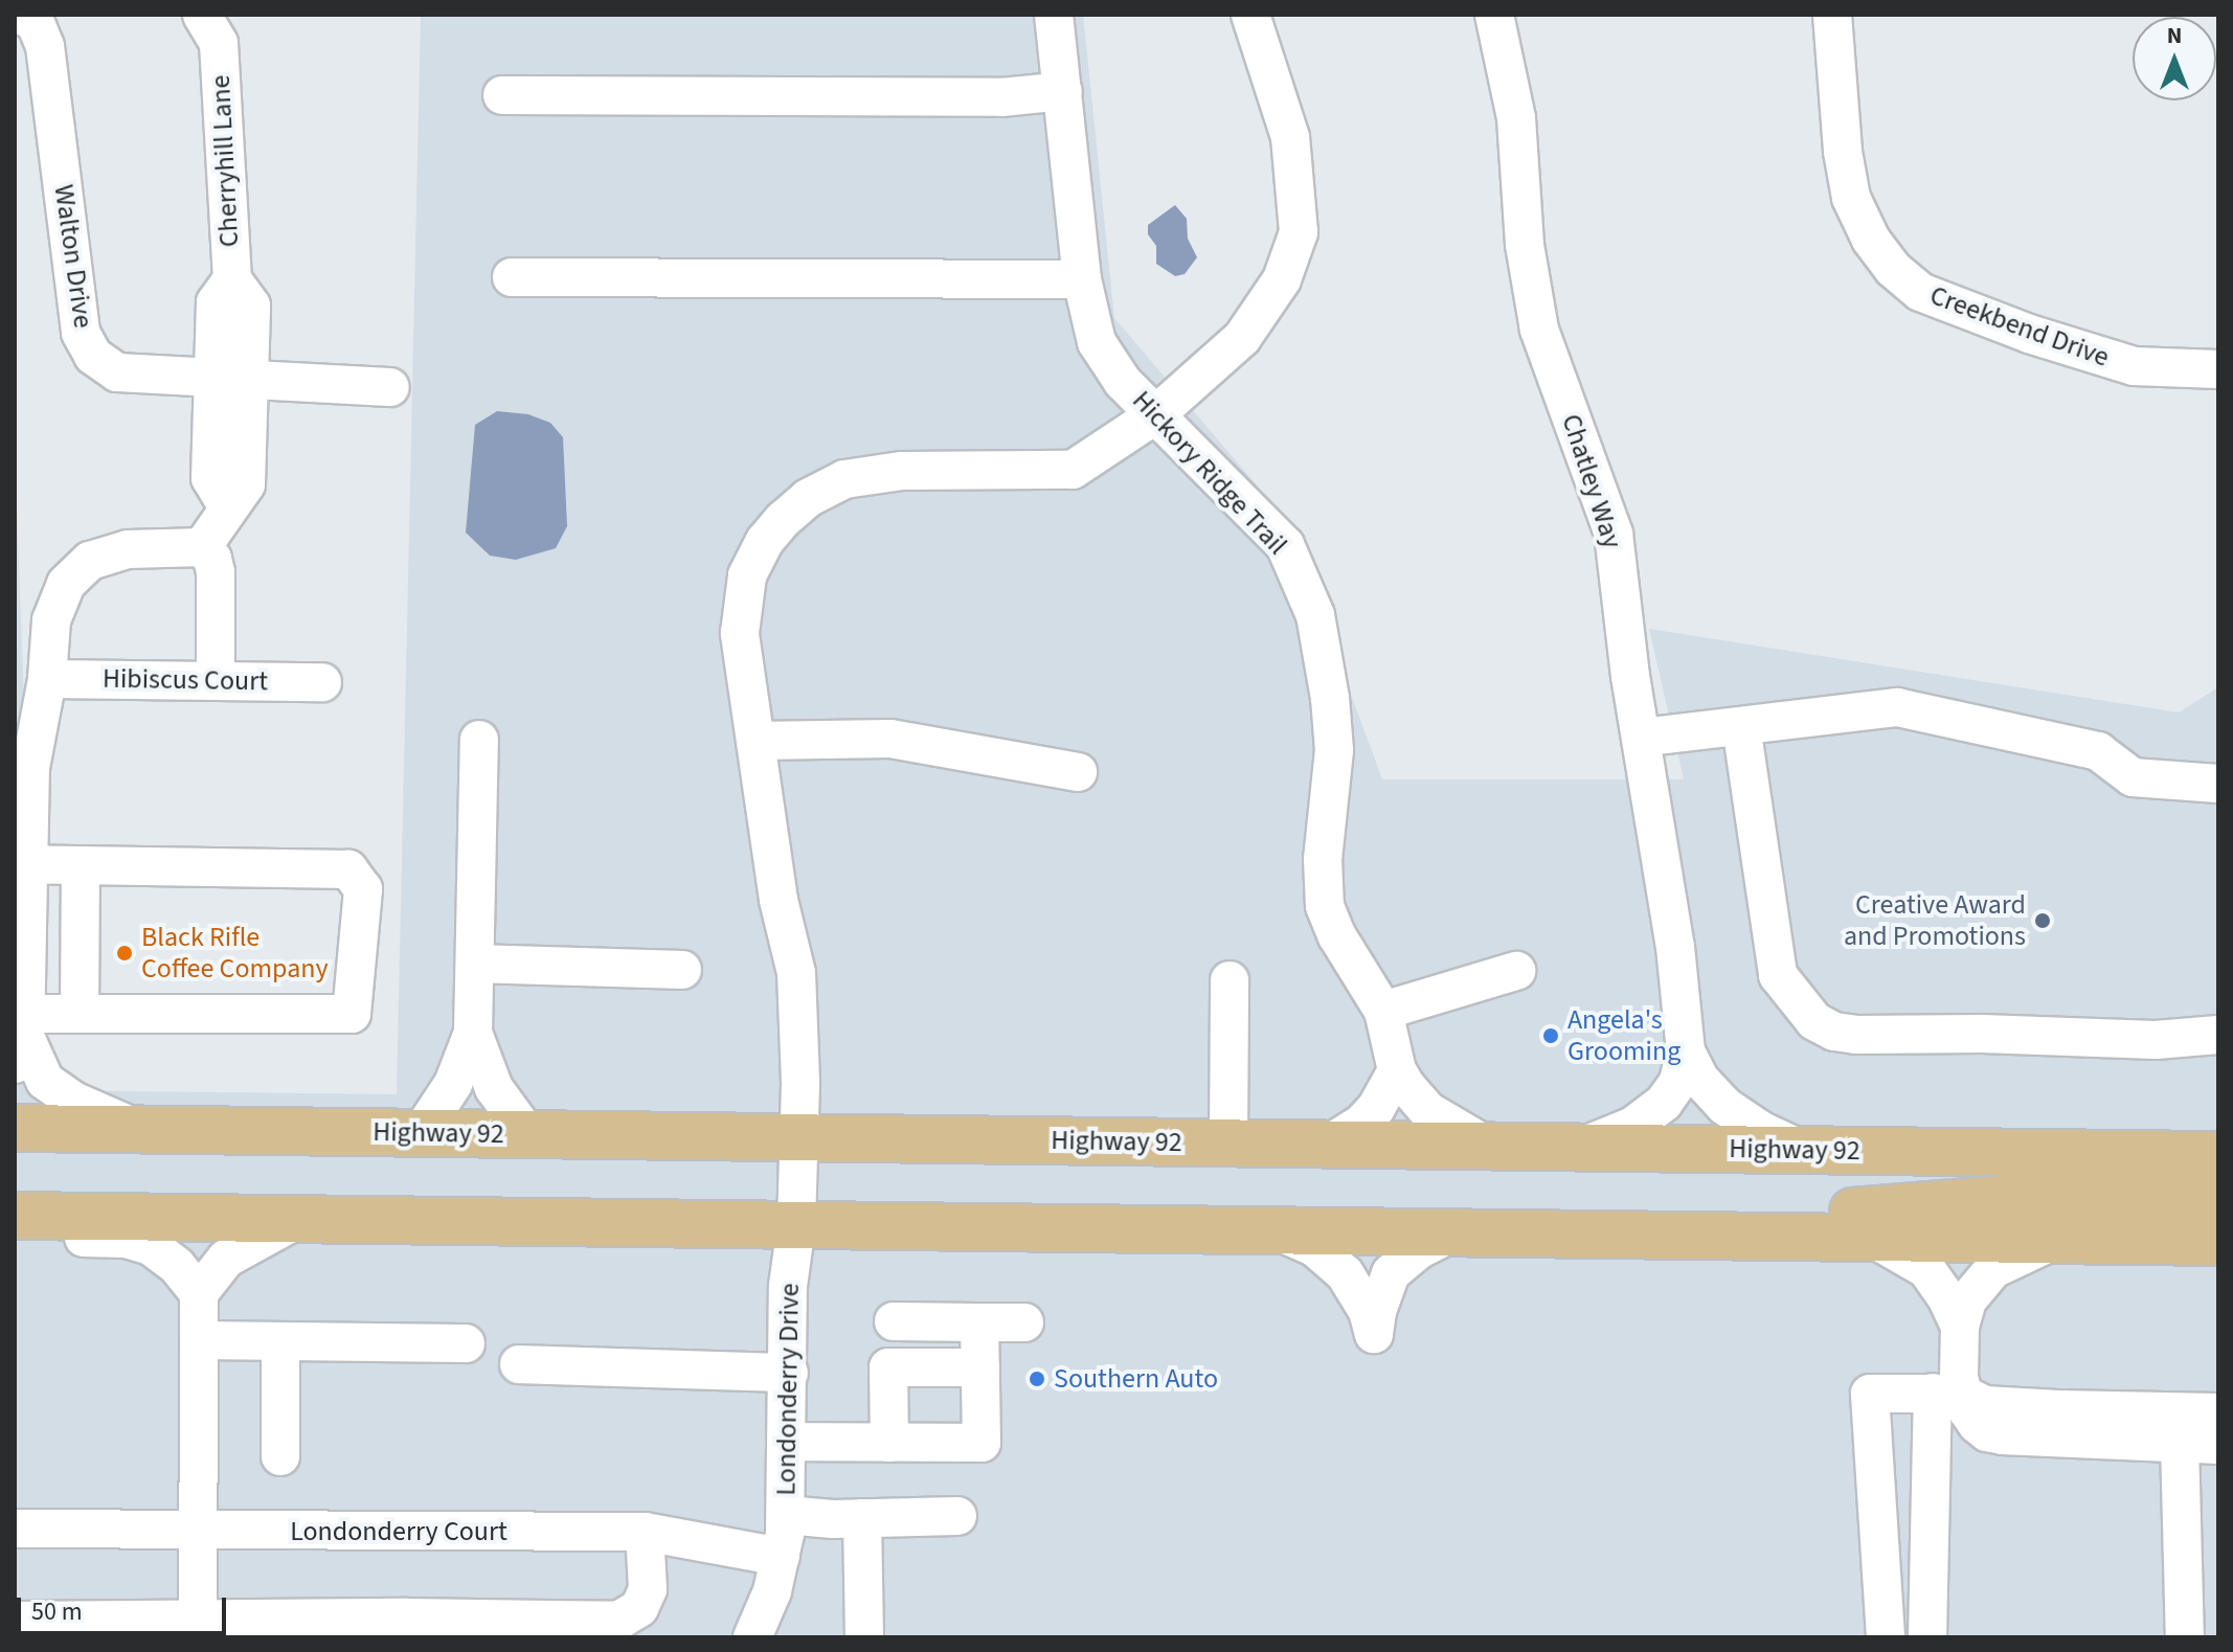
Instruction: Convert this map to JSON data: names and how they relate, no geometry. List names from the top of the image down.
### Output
{
  "streets": {
    "main road": ["Highway 92"],
    "street": [
      "Cherryhill Lane",
      "Walton Drive",
      "Creekbend Drive",
      "Hickory Ridge Trail",
      "Chatley Way",
      "Hibiscus Court",
      "Londonderry Drive",
      "Londonderry Court"
    ]
  },
  "crossings": [
    ["Cherryhill Lane", "Walton Drive"],
    ["Hickory Ridge Trail", "Highway 92"],
    ["Hickory Ridge Trail", "Londonderry Drive"],
    ["Chatley Way", "Highway 92"],
    ["Highway 92", "Londonderry Drive"],
    ["Londonderry Drive", "Londonderry Court"]
  ],
  "places": [
    "Creative Award and Promotions",
    "Black Rifle Coffee Company",
    "Angela's Grooming",
    "Southern Auto"
  ],
  "scale_bar": "50 m",
  "north": "top"
}
